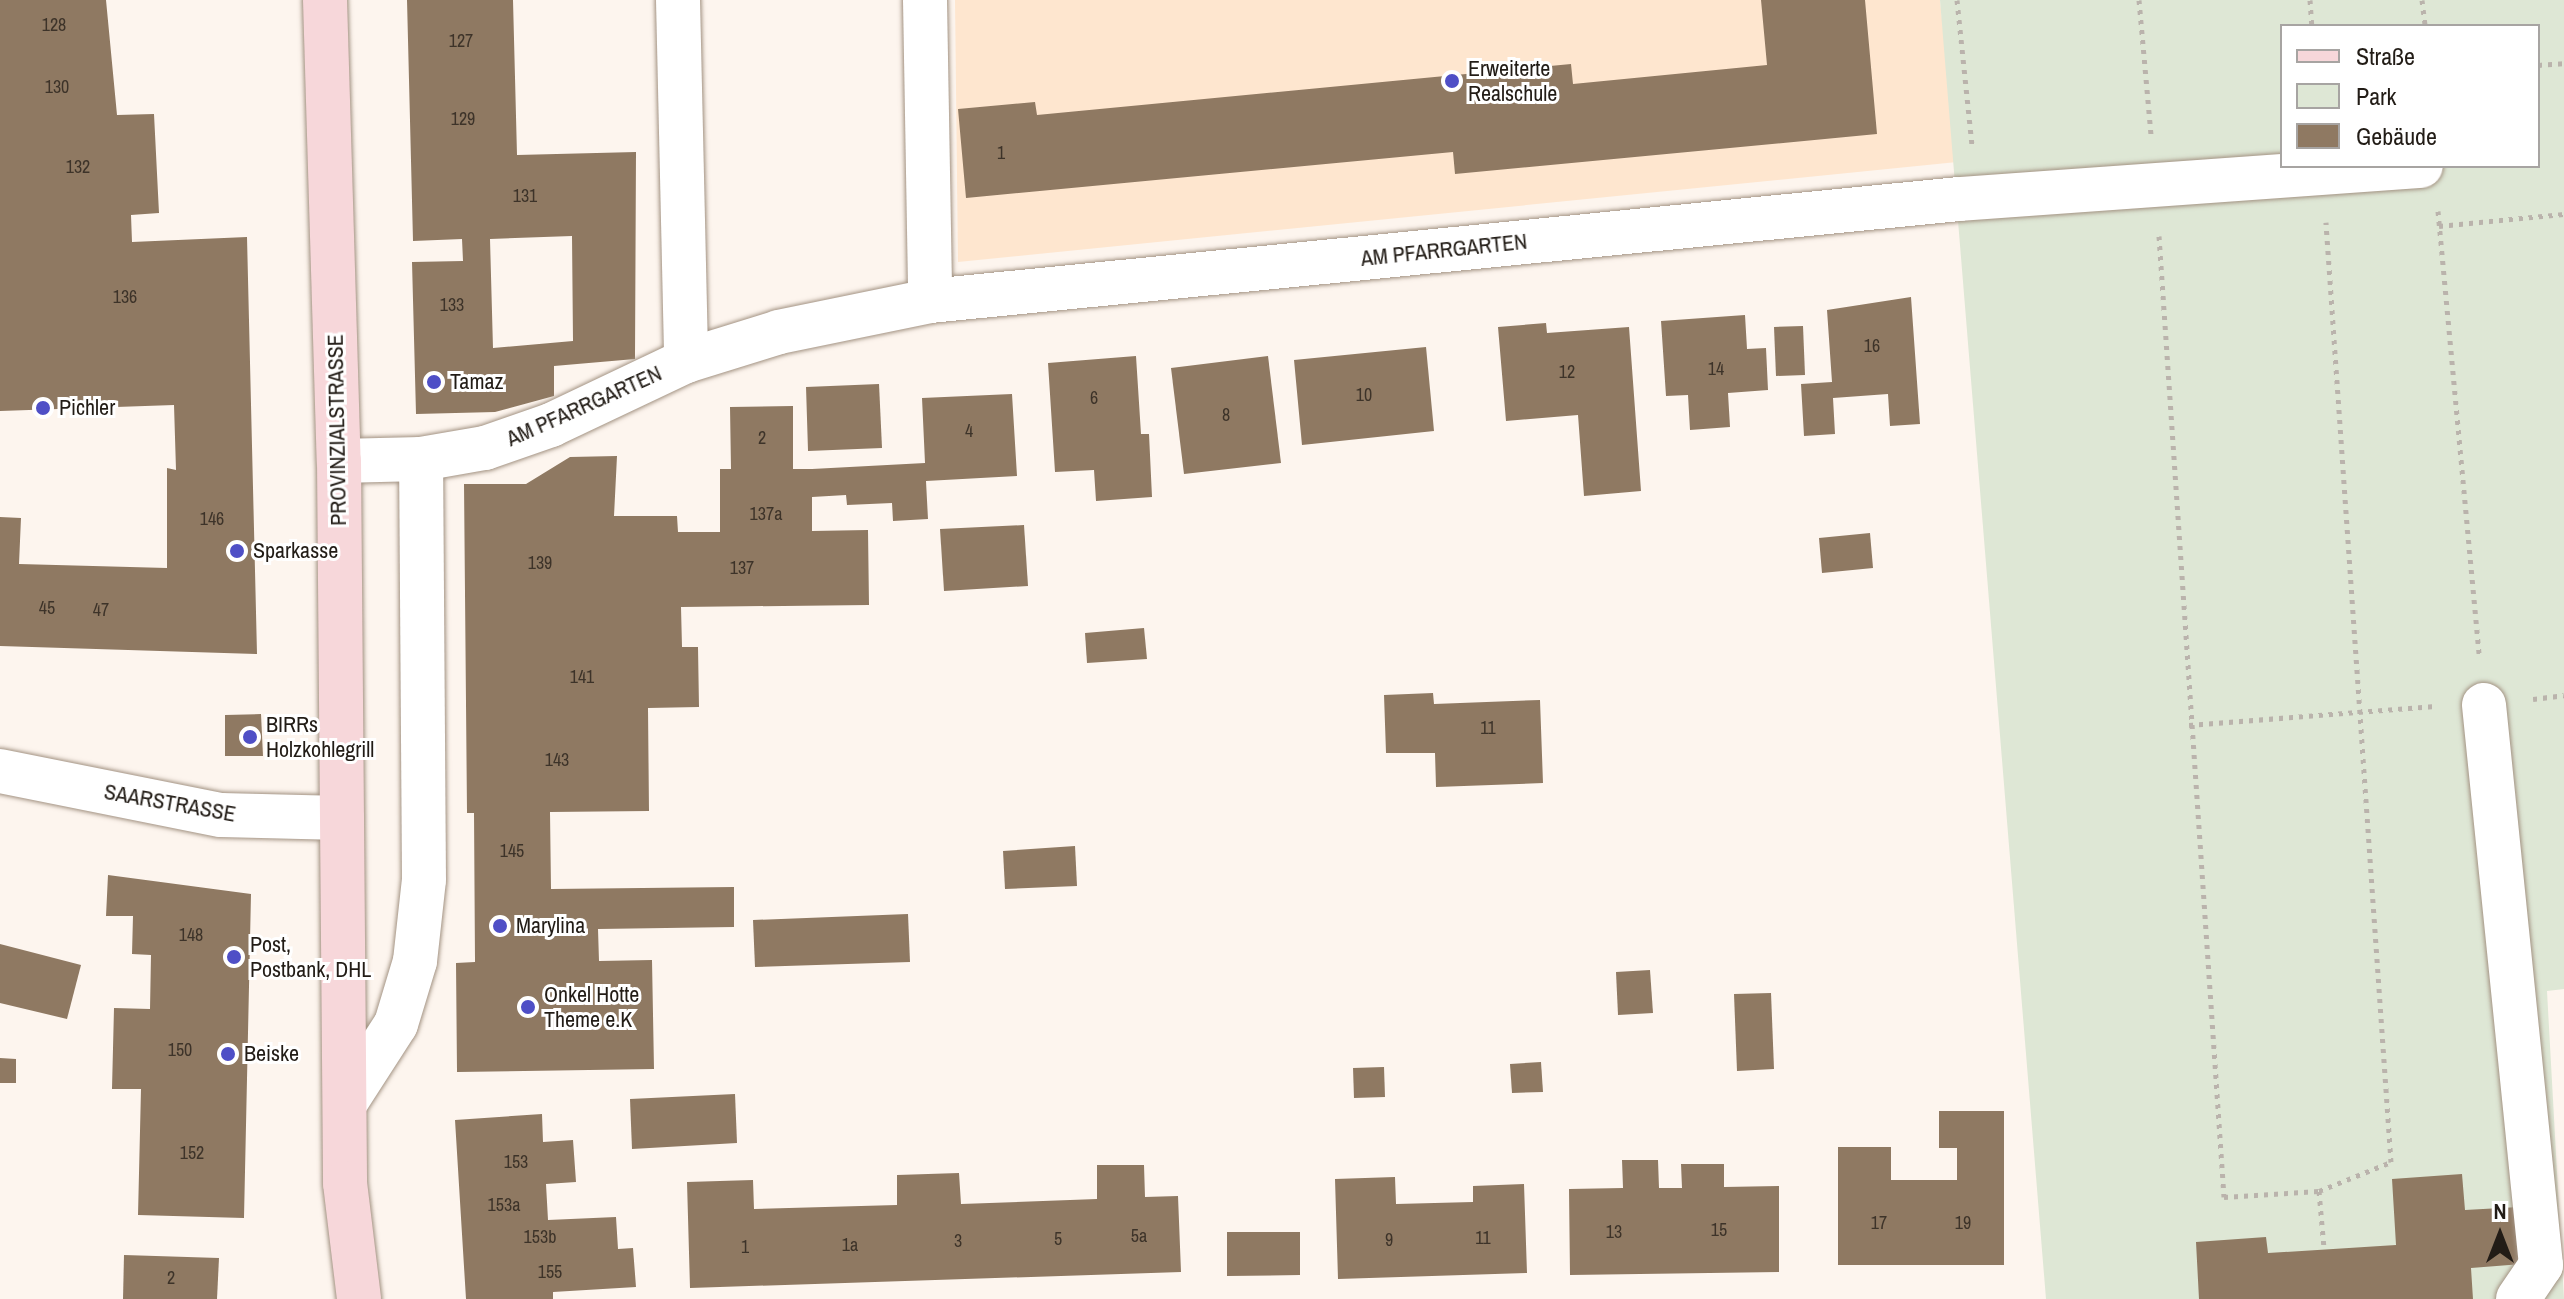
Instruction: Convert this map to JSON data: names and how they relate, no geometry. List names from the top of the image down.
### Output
{
  "streets": {
    "main road": ["PROVINZIALSTRASSE"],
    "street": ["AM PFARRGARTEN", "SAARSTRASSE"]
  },
  "crossings": [
    ["AM PFARRGARTEN", "PROVINZIALSTRASSE"],
    ["PROVINZIALSTRASSE", "SAARSTRASSE"]
  ],
  "places": [
    "Erweiterte Realschule",
    "Tamaz",
    "Pichler",
    "Sparkasse",
    "BIRRs Holzkohlegrill",
    "Marylina",
    "Post, Postbank, DHL",
    "Onkel Hotte Theme e.K",
    "Beiske"
  ],
  "house_numbers": [
    "128",
    "127",
    "130",
    "129",
    "1",
    "132",
    "131",
    "136",
    "133",
    "16",
    "14",
    "12",
    "10",
    "6",
    "8",
    "4",
    "2",
    "137a",
    "146",
    "139",
    "137",
    "45",
    "47",
    "141",
    "11",
    "143",
    "145",
    "148",
    "150",
    "152",
    "153",
    "153a",
    "17",
    "19",
    "15",
    "13",
    "5a",
    "153b",
    "11",
    "5",
    "9",
    "3",
    "1a",
    "1",
    "155",
    "2"
  ],
  "legend": ["Straße", "Park", "Gebäude"],
  "north": "top"
}
